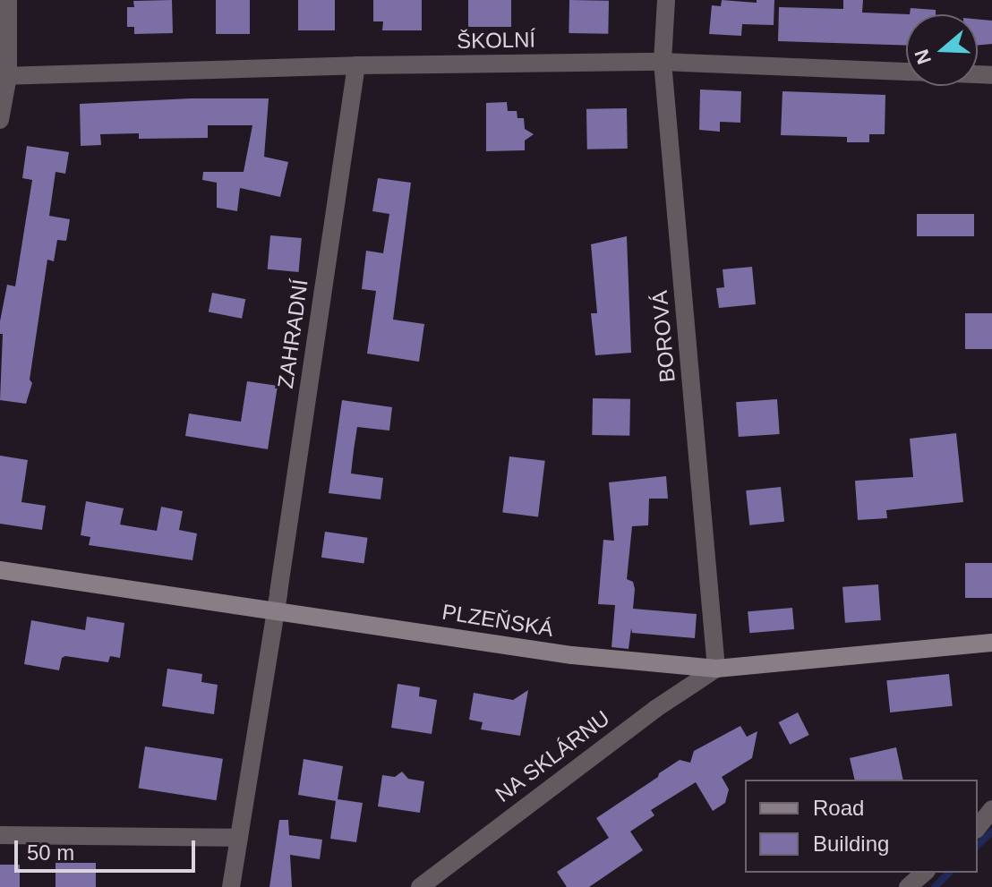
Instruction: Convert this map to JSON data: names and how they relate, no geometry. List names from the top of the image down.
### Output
{
  "streets": {
    "main road": ["PLZEŇSKÁ"],
    "street": [
      "ŠKOLNÍ",
      "ZAHRADNÍ",
      "BOROVÁ",
      "NA SKLÁRNU"
    ]
  },
  "crossings": [
    ["ŠKOLNÍ", "ZAHRADNÍ"],
    ["ŠKOLNÍ", "BOROVÁ"],
    ["ZAHRADNÍ", "PLZEŇSKÁ"],
    ["BOROVÁ", "PLZEŇSKÁ"],
    ["BOROVÁ", "NA SKLÁRNU"],
    ["PLZEŇSKÁ", "NA SKLÁRNU"]
  ],
  "legend": ["Road", "Building"],
  "scale_bar": "50 m",
  "north": "left"
}
